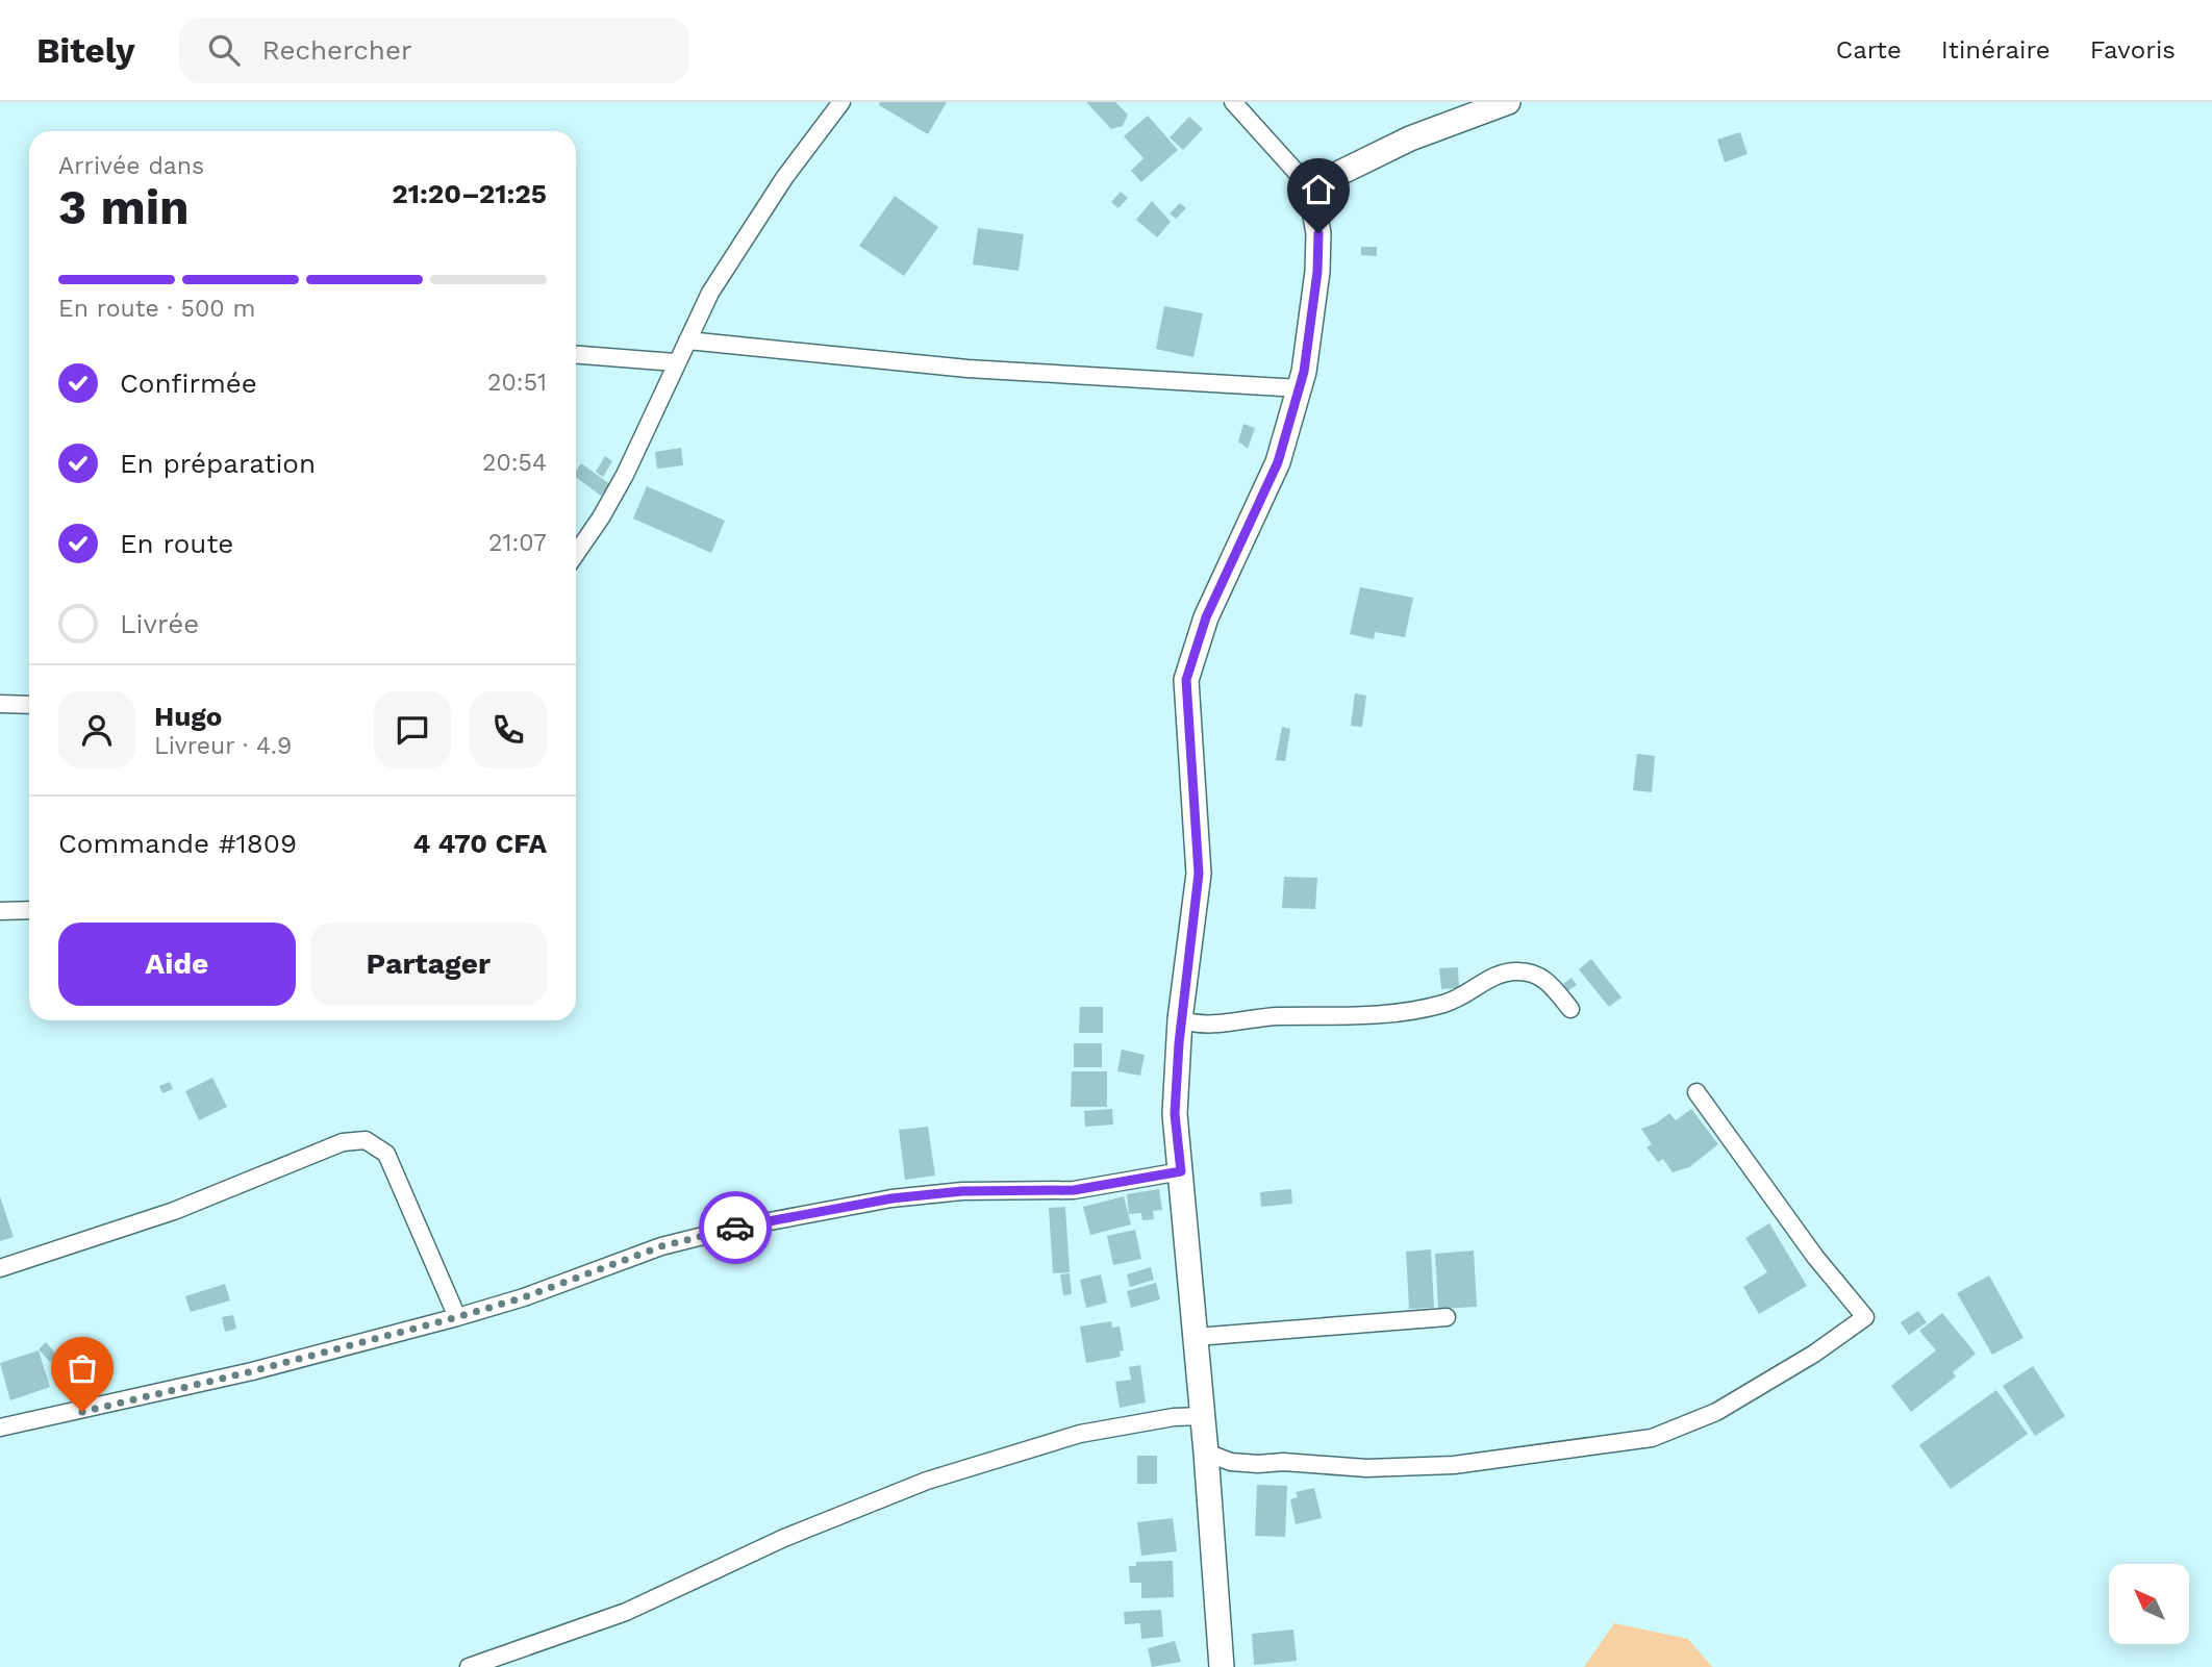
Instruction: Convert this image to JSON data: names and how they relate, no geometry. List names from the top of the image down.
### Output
{
  "north": "top left",
  "page": {
    "header": "Bitely",
    "search": "Rechercher",
    "nav": ["Carte", "Itinéraire", "Favoris"],
    "heading": ["3 min", "Arrivée dans", "21:20–21:25"],
    "panel": [
      "Hugo",
      "Livreur · 4.9",
      "Commande #1809",
      "4 470 CFA"
    ],
    "bar": "En route · 500 m",
    "list": [
      ["Confirmée", "20:51"],
      ["En préparation", "20:54"],
      ["En route", "21:07"],
      "Livrée"
    ],
    "buttons": ["Aide", "Partager"]
  }
}
